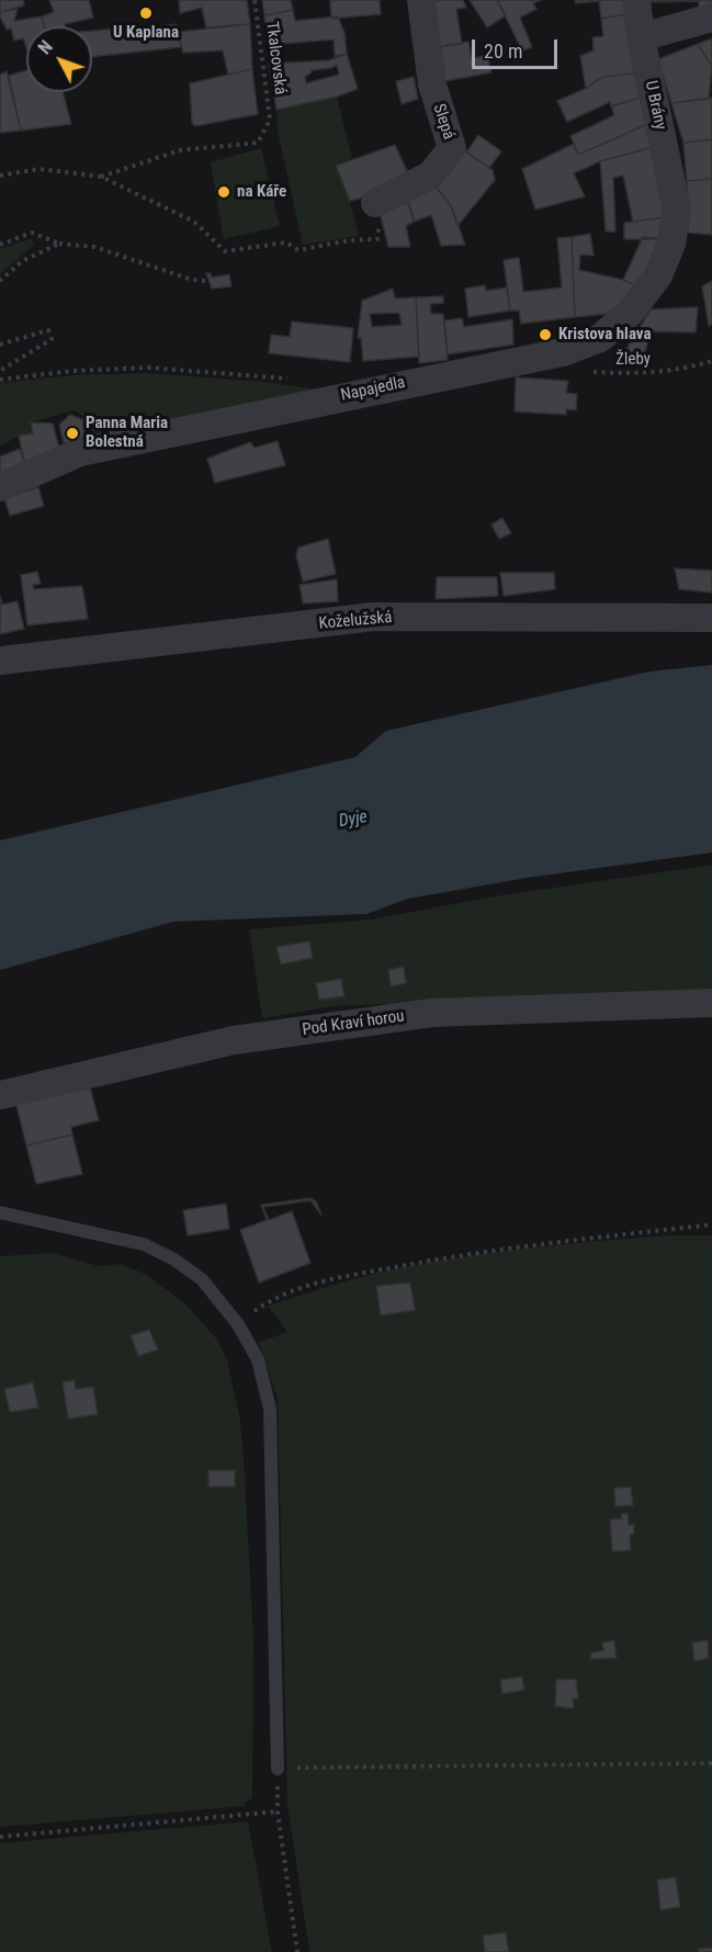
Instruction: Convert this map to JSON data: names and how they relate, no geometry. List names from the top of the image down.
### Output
{
  "streets": {
    "street": [
      "U Brány",
      "Slepá",
      "Napajedla",
      "Koželužská",
      "Pod Kraví horou"
    ],
    "path": ["Tkalcovská", "Žleby"]
  },
  "crossings": [
    ["U Brány", "Napajedla"],
    ["Žleby", "Napajedla"]
  ],
  "water": ["Dyje"],
  "places": [
    "U Kaplana",
    "na Káře",
    "Kristova hlava",
    "Panna Maria Bolestná"
  ],
  "scale_bar": "20 m",
  "north": "top left"
}
